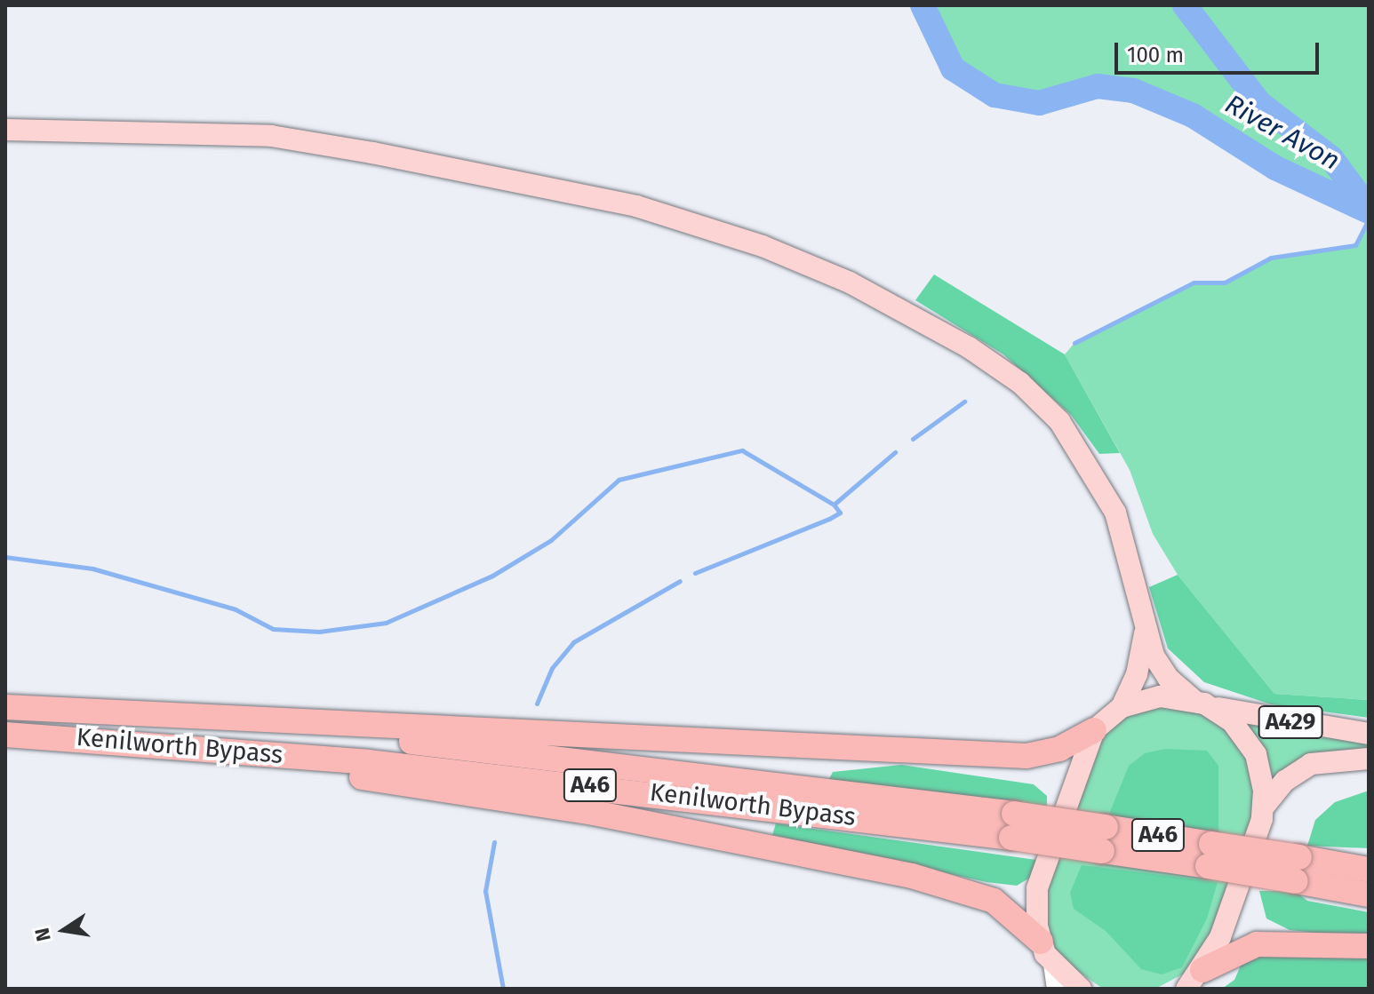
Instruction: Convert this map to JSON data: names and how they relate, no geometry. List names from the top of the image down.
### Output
{
  "streets": {
    "highway": ["Kenilworth Bypass", "A46"],
    "main road": ["A429"]
  },
  "water": ["River Avon"],
  "scale_bar": "100 m",
  "north": "left"
}
